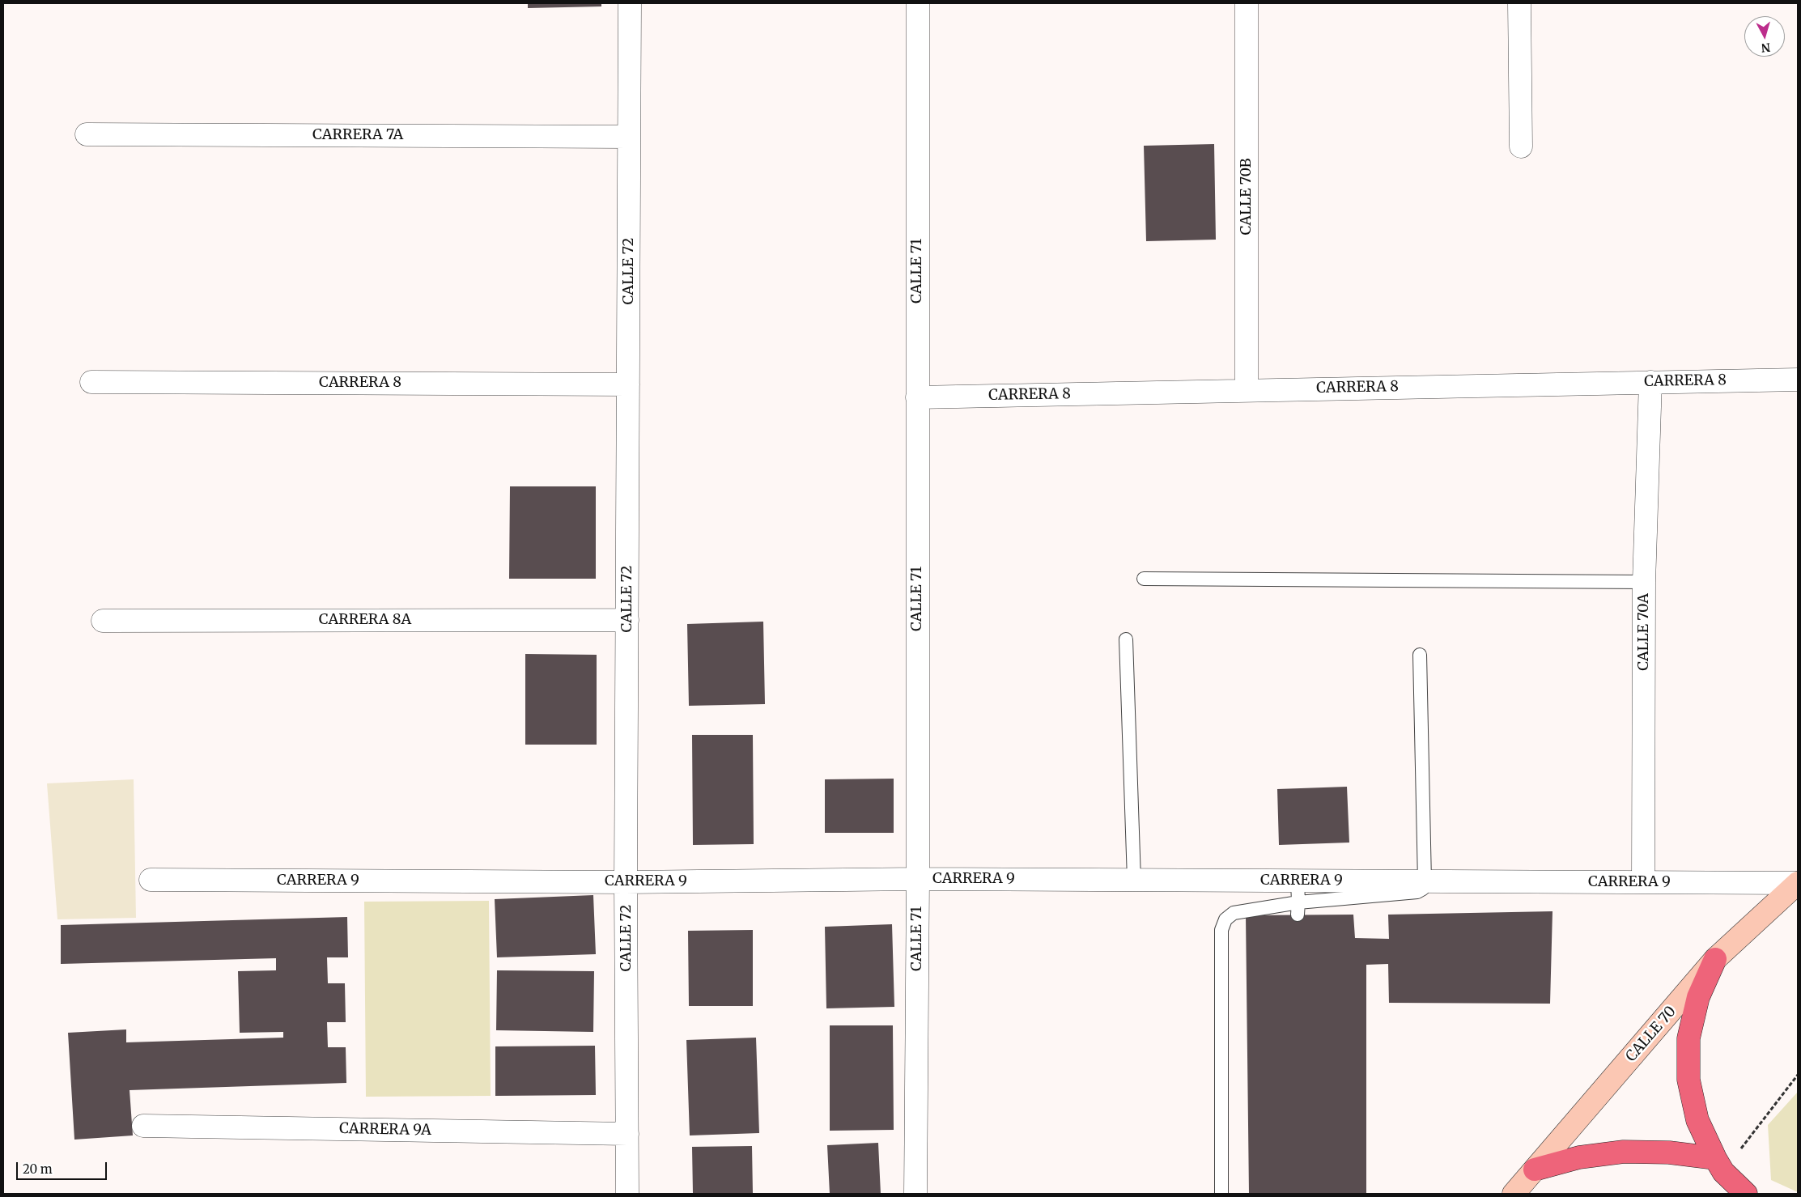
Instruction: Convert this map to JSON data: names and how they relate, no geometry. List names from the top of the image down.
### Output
{
  "streets": {
    "main road": ["CALLE 70"],
    "street": [
      "CARRERA 7A",
      "CALLE 70B",
      "CALLE 72",
      "CALLE 71",
      "CARRERA 8",
      "CARRERA 8A",
      "CALLE 70A",
      "CARRERA 9",
      "CARRERA 9A"
    ]
  },
  "crossings": [
    ["CARRERA 7A", "CALLE 72"],
    ["CALLE 70B", "CARRERA 8"],
    ["CALLE 72", "CARRERA 8"],
    ["CALLE 72", "CARRERA 8A"],
    ["CALLE 72", "CARRERA 9"],
    ["CALLE 72", "CARRERA 9A"],
    ["CALLE 71", "CARRERA 8"],
    ["CALLE 71", "CARRERA 9"],
    ["CARRERA 8", "CALLE 70A"],
    ["CALLE 70A", "CARRERA 9"],
    ["CARRERA 9", "CALLE 70"]
  ],
  "scale_bar": "20 m",
  "north": "bottom"
}
